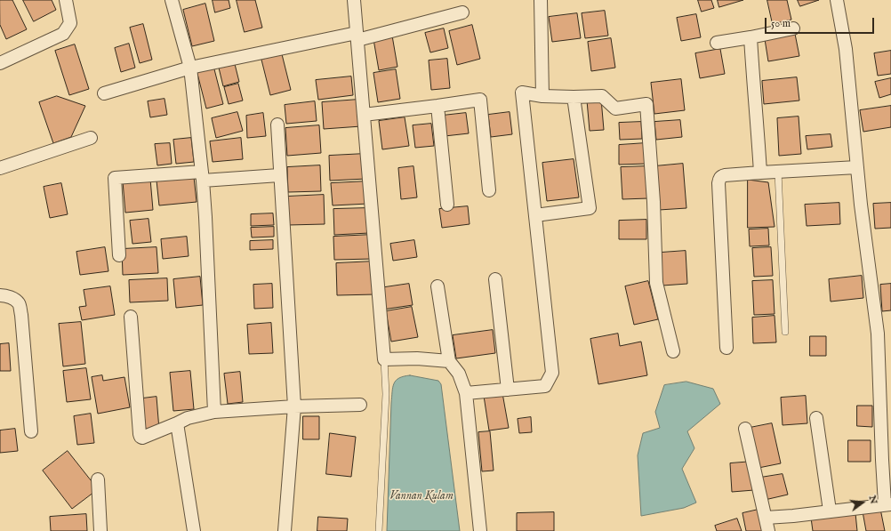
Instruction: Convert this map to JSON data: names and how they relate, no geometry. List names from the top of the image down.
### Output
{
  "water": ["Vannan Kulam"],
  "scale_bar": "50 m",
  "north": "right"
}
